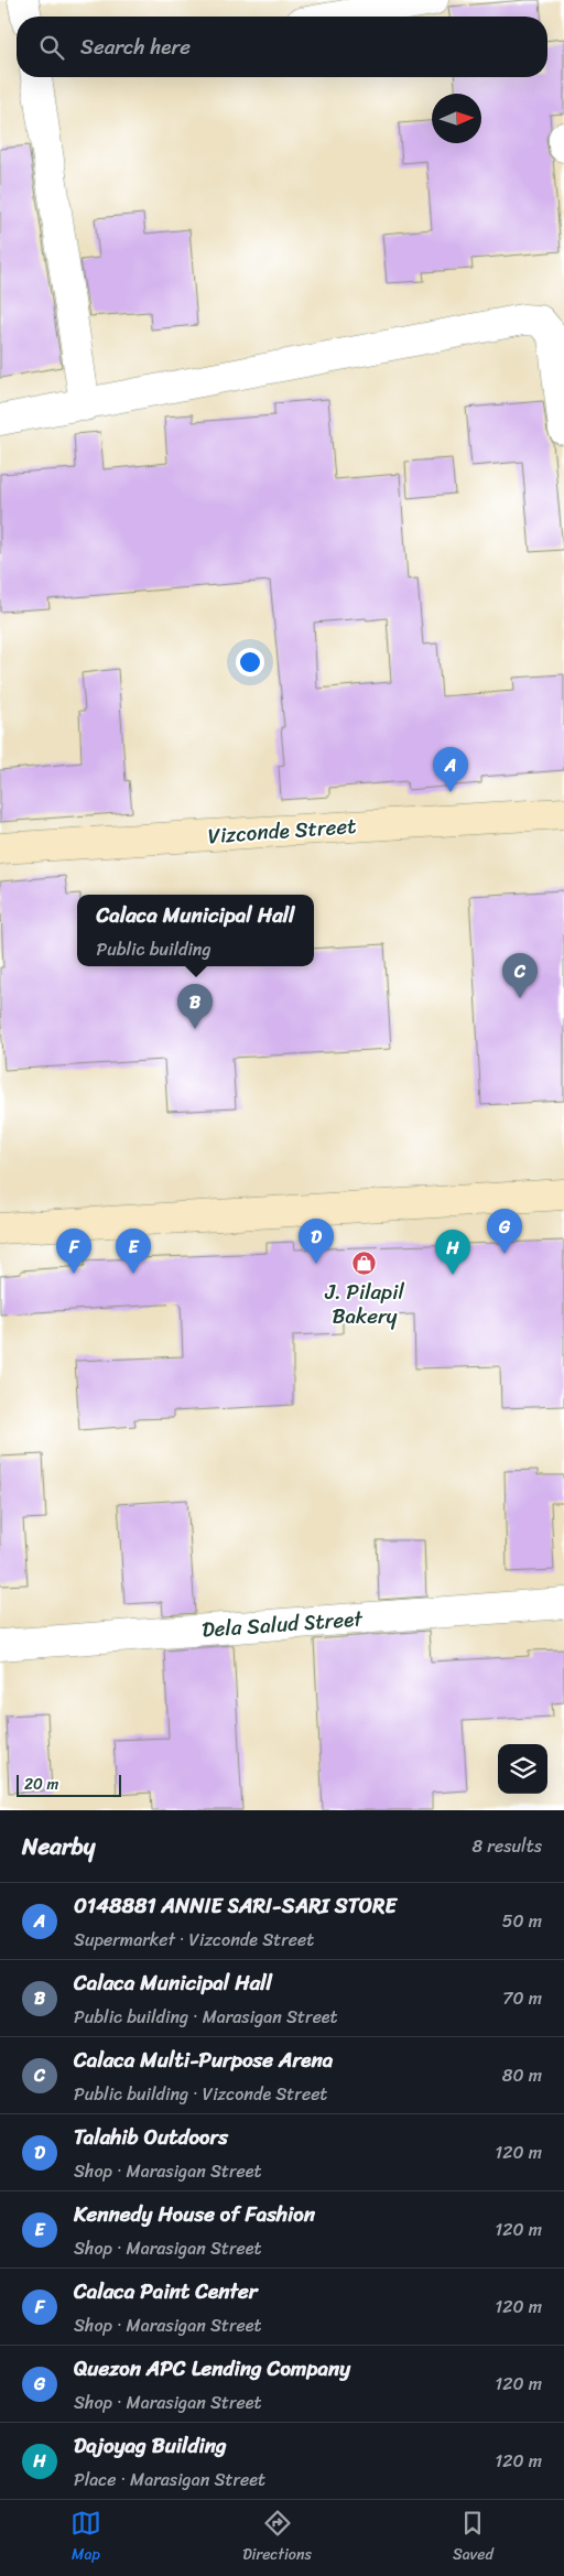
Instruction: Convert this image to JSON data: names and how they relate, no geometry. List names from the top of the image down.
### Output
{
  "streets": {
    "main road": ["Vizconde Street"],
    "street": ["Dela Salud Street"]
  },
  "places": {
    "shop": ["J. Pilapil Bakery"]
  },
  "scale_bar": "20 m",
  "north": "right",
  "page": {
    "search": "Search here",
    "pins": [
      "A",
      "C",
      "B",
      "G",
      "D",
      "E",
      "F",
      "H"
    ],
    "popup": ["Calaca Municipal Hall", "Public building"],
    "scale": "20 m",
    "heading": ["Nearby", "8 results"],
    "list": [
      {
        "mark": "A",
        "name": "0148881 ANNIE SARI-SARI STORE",
        "note": "Supermarket · Vizconde Street",
        "value": "50 m"
      },
      {
        "mark": "B",
        "name": "Calaca Municipal Hall",
        "note": "Public building · Marasigan Street",
        "value": "70 m"
      },
      {
        "mark": "C",
        "name": "Calaca Multi-Purpose Arena",
        "note": "Public building · Vizconde Street",
        "value": "80 m"
      },
      {
        "mark": "D",
        "name": "Talahib Outdoors",
        "note": "Shop · Marasigan Street",
        "value": "120 m"
      },
      {
        "mark": "E",
        "name": "Kennedy House of Fashion",
        "note": "Shop · Marasigan Street",
        "value": "120 m"
      },
      {
        "mark": "F",
        "name": "Calaca Paint Center",
        "note": "Shop · Marasigan Street",
        "value": "120 m"
      },
      {
        "mark": "G",
        "name": "Quezon APC Lending Company",
        "note": "Shop · Marasigan Street",
        "value": "120 m"
      },
      {
        "mark": "H",
        "name": "Dajoyag Building",
        "note": "Place · Marasigan Street",
        "value": "120 m"
      }
    ],
    "nav": ["Map", "Directions", "Saved"]
  }
}
